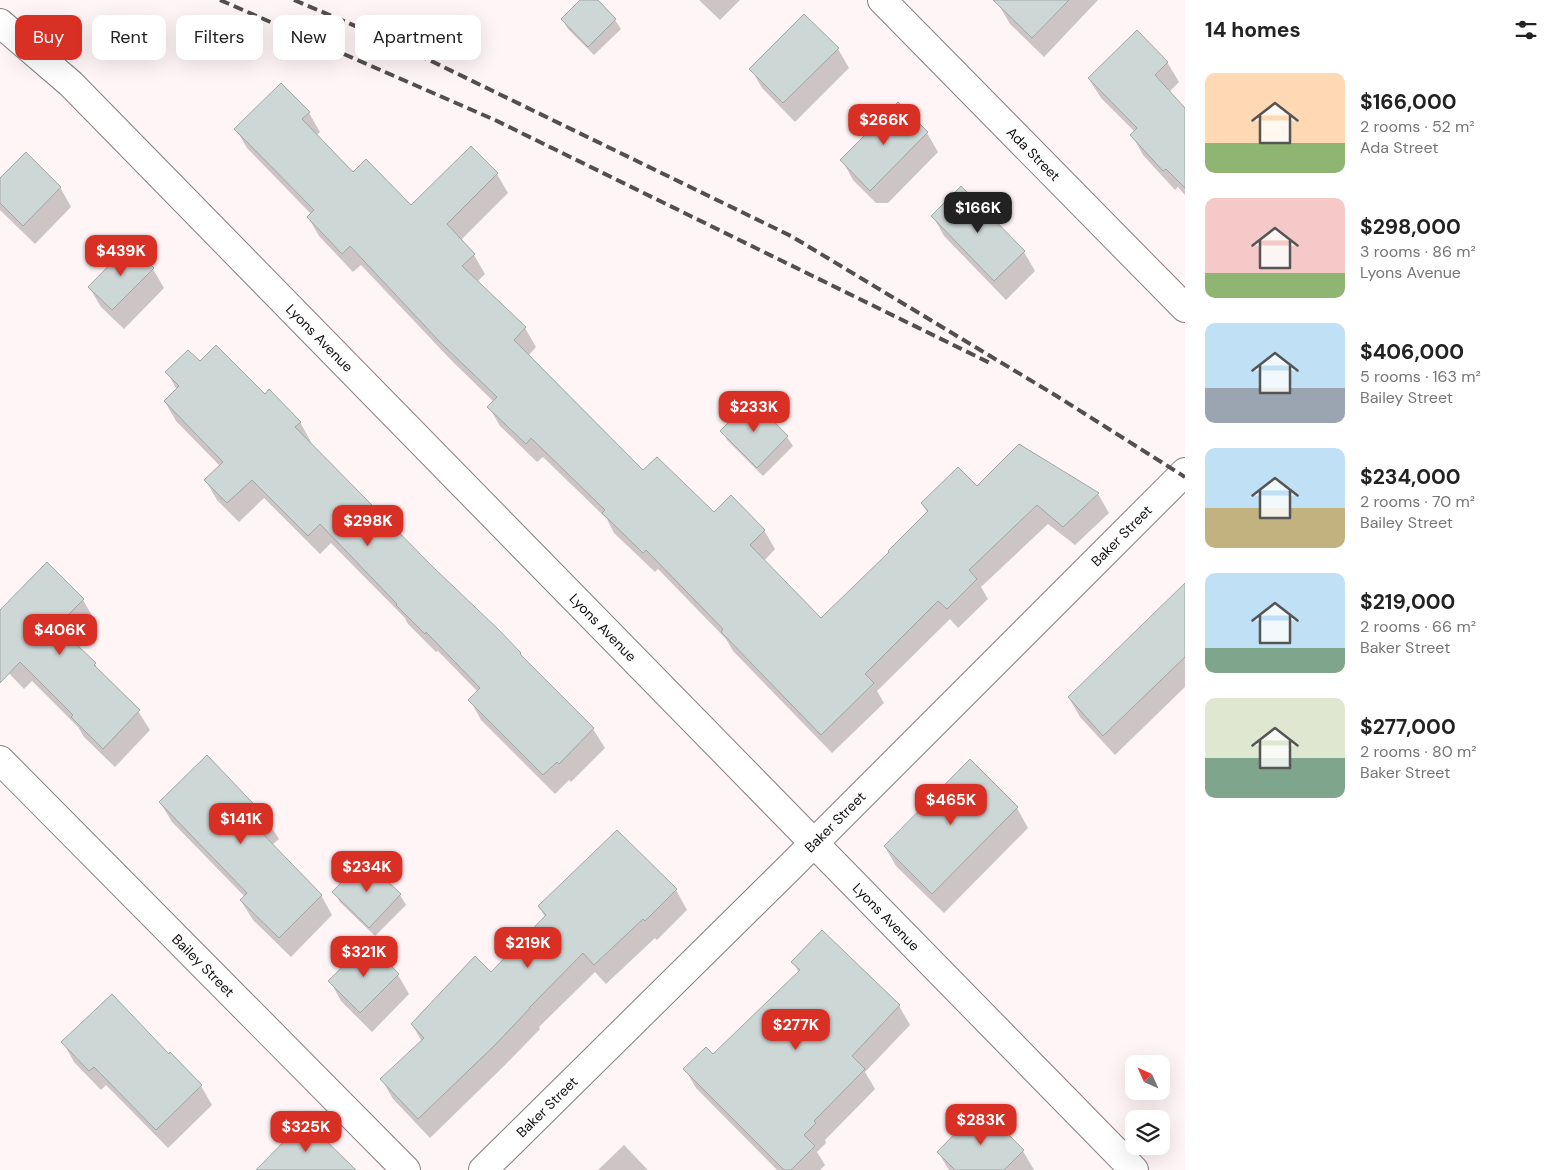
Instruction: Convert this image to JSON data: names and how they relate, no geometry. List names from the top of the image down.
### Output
{
  "streets": {
    "street": [
      "Ada Street",
      "Lyons Avenue",
      "Baker Street",
      "Bailey Street"
    ]
  },
  "crossings": [
    ["Lyons Avenue", "Baker Street"]
  ],
  "north": "top left",
  "page": {
    "heading": "14 homes",
    "chip": [
      "Buy",
      "Rent",
      "Filters",
      "New",
      "Apartment"
    ],
    "list": [
      {
        "name": "$166,000",
        "note": "2 rooms · 52 m² · Ada Street"
      },
      {
        "name": "$298,000",
        "note": "3 rooms · 86 m² · Lyons Avenue"
      },
      {
        "name": "$406,000",
        "note": "5 rooms · 163 m² · Bailey Street"
      },
      {
        "name": "$234,000",
        "note": "2 rooms · 70 m² · Bailey Street"
      },
      {
        "name": "$219,000",
        "note": "2 rooms · 66 m² · Baker Street"
      },
      {
        "name": "$277,000",
        "note": "2 rooms · 80 m² · Baker Street"
      }
    ],
    "price": [
      "$266K",
      "$166K",
      "$439K",
      "$233K",
      "$298K",
      "$406K",
      "$465K",
      "$141K",
      "$234K",
      "$219K",
      "$321K",
      "$277K",
      "$283K",
      "$325K"
    ]
  }
}
